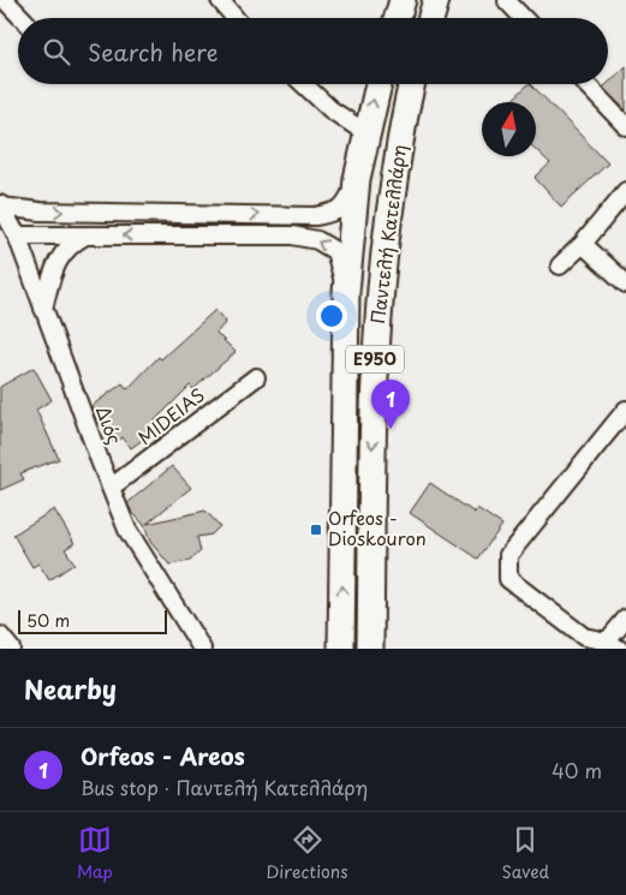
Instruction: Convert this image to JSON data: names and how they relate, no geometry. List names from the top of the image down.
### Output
{
  "streets": {
    "main road": ["Παντελή Κατελλάρη", "E950"],
    "street": ["MIDEIAS", "Διός"]
  },
  "crossings": [
    ["MIDEIAS", "Διός"]
  ],
  "places": {
    "transit": ["Orfeos - Dioskouron"]
  },
  "scale_bar": "50 m",
  "north": "top",
  "page": {
    "search": "Search here",
    "pins": "1",
    "scale": "50 m",
    "heading": "Nearby",
    "list": [
      {
        "mark": "1",
        "name": "Orfeos - Areos",
        "note": "Bus stop · Παντελή Κατελλάρη",
        "value": "40 m"
      }
    ],
    "nav": ["Map", "Directions", "Saved"]
  }
}
